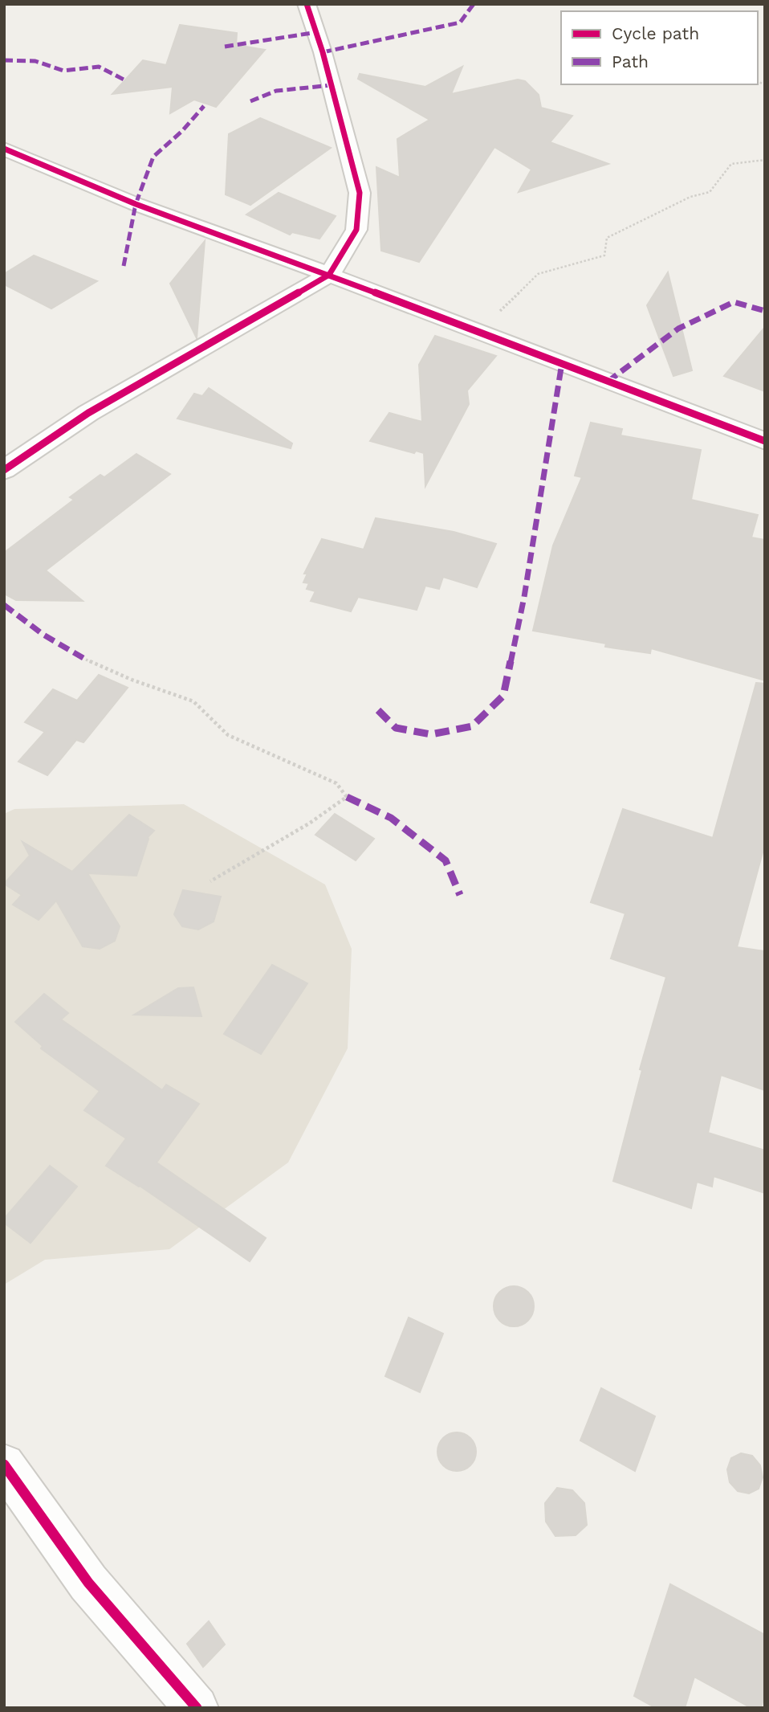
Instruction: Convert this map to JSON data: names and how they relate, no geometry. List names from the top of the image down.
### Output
{
  "legend": ["Cycle path", "Path"]
}
